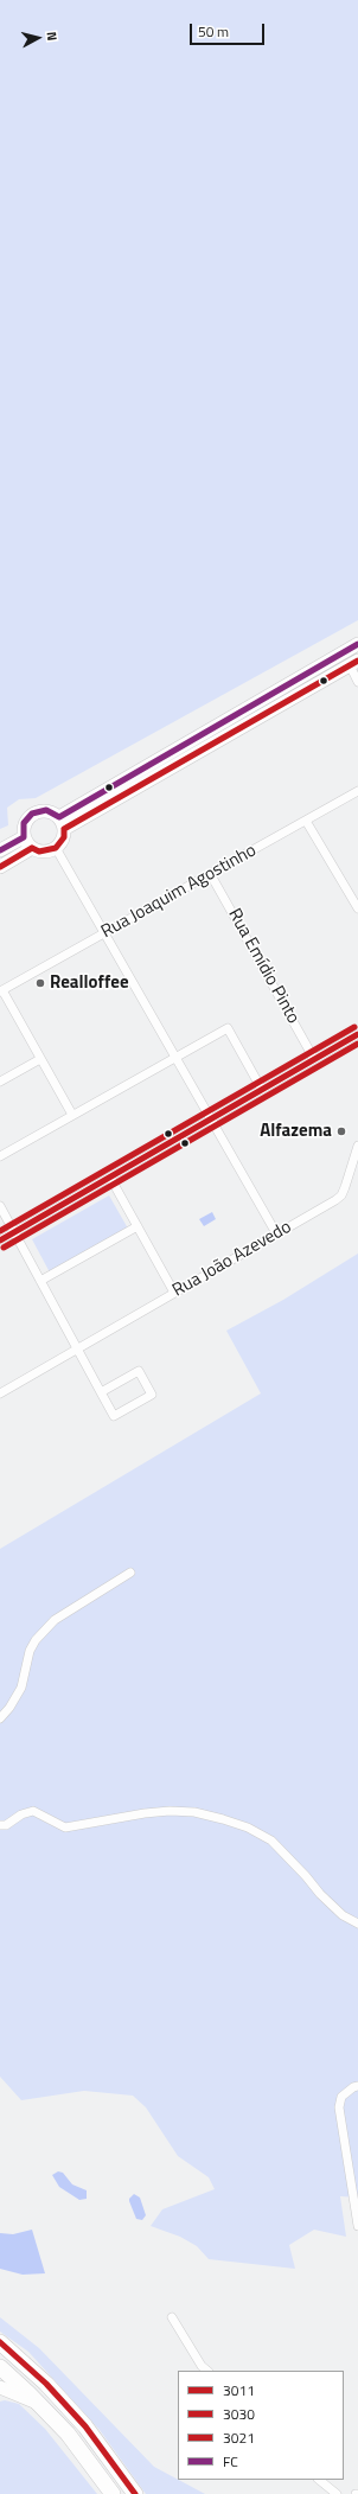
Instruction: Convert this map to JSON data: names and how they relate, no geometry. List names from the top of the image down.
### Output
{
  "streets": {
    "street": ["Rua Joaquim Agostinho", "Rua Emídio Pinto", "Rua João Azevedo"]
  },
  "crossings": [
    ["Rua Joaquim Agostinho", "Rua Emídio Pinto"]
  ],
  "places": ["Realloffee", "Alfazema"],
  "lines": [
    "transit line FC",
    "transit line 3011",
    "transit line 3021",
    "transit line 3030"
  ],
  "legend": [
    "3011",
    "3030",
    "3021",
    "FC"
  ],
  "scale_bar": "50 m",
  "north": "right"
}
